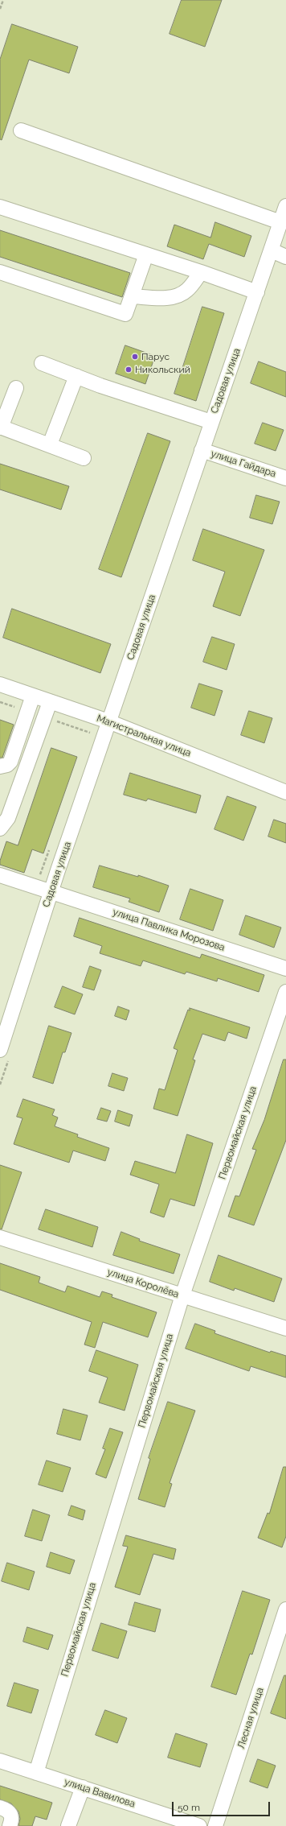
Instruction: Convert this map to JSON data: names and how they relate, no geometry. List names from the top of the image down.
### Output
{
  "streets": {
    "street": [
      "Садовая улица",
      "улица Гайдара",
      "Магистральная улица",
      "улица Павлика Морозова",
      "Первомайская улица",
      "улица Королёва",
      "Лесная улица",
      "улица Вавилова"
    ]
  },
  "crossings": [
    ["Садовая улица", "улица Гайдара"],
    ["Садовая улица", "Магистральная улица"],
    ["Садовая улица", "улица Павлика Морозова"],
    ["Первомайская улица", "улица Королёва"],
    ["Первомайская улица", "улица Вавилова"]
  ],
  "places": ["Парус", "Никольский"],
  "scale_bar": "50 m"
}
